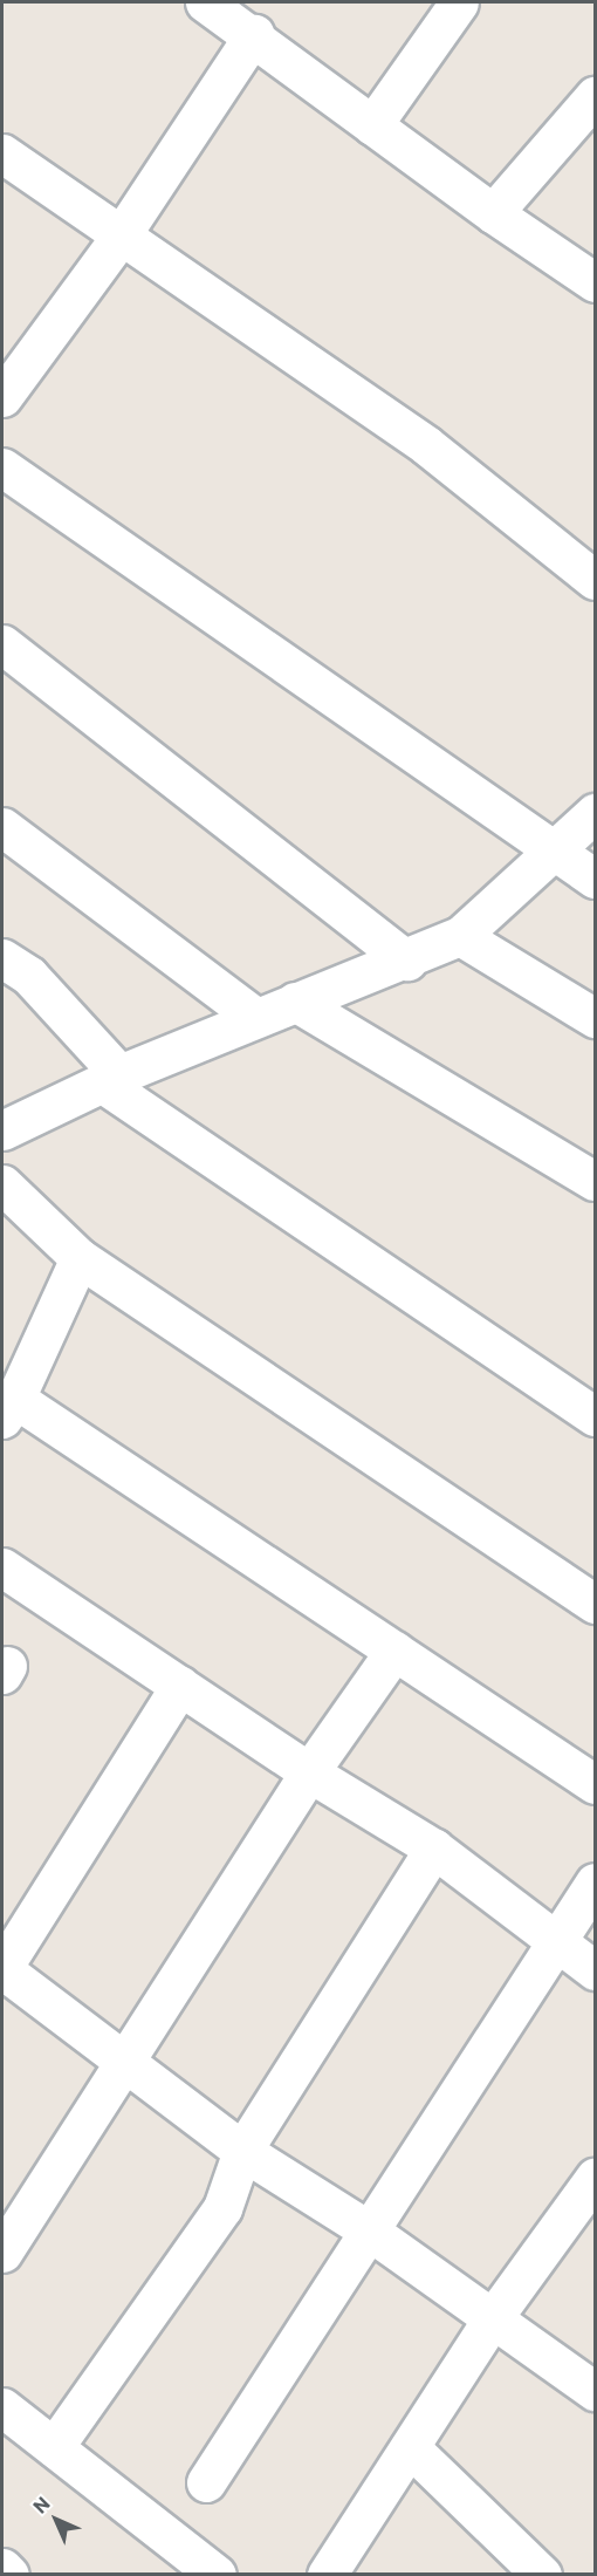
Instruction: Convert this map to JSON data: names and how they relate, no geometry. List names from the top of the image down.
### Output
{
  "north": "top left"
}
